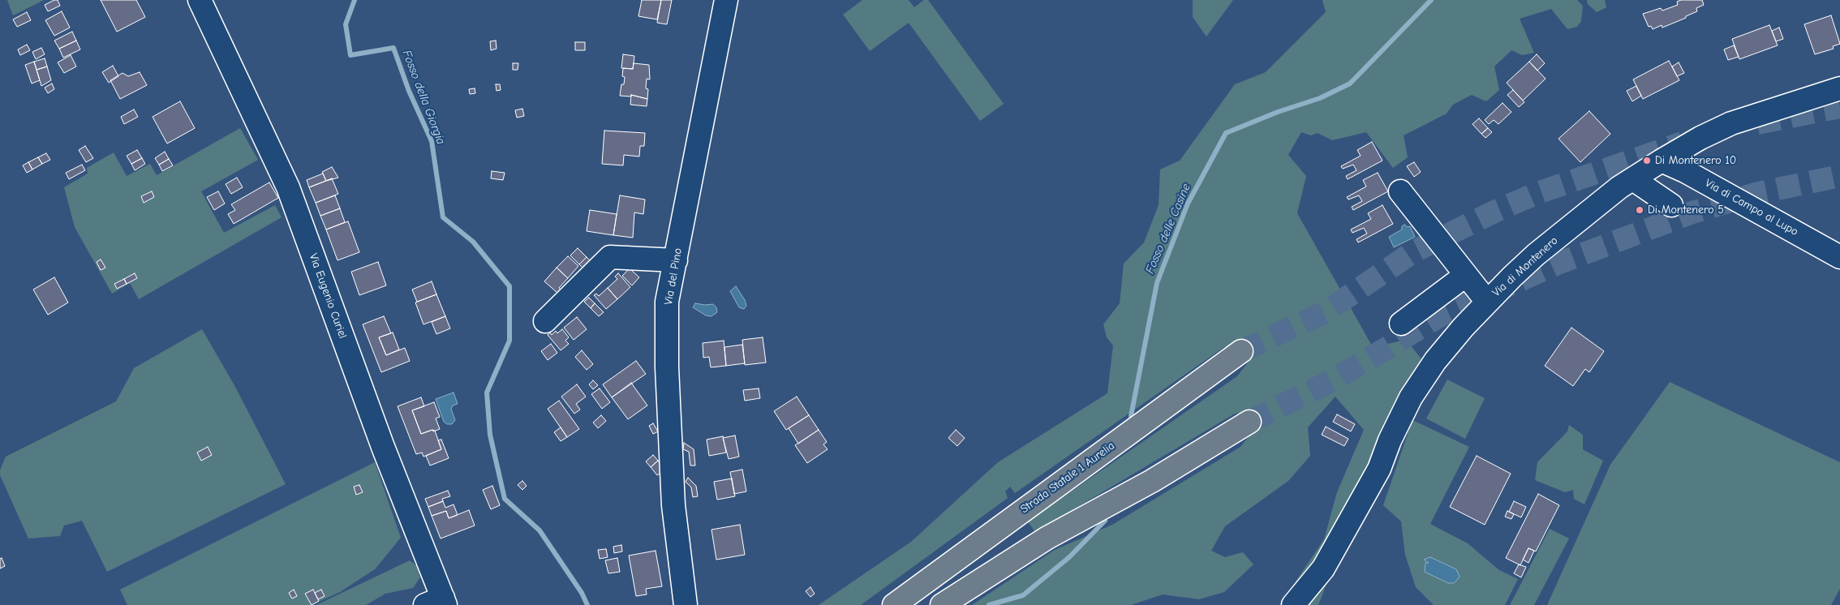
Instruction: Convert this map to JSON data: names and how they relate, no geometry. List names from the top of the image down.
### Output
{
  "streets": {
    "highway": ["Strada Statale 1 Aurelia"],
    "street": [
      "Via di Campo al Lupo",
      "Via di Montenero",
      "Via del Pino",
      "Via Eugenio Curiel"
    ]
  },
  "crossings": [
    ["Via di Campo al Lupo", "Via di Montenero"]
  ],
  "water": ["Fosso della Giorgia", "Fosso delle Casine"],
  "places": ["Di Montenero 10", "Di Montenero 5"]
}
